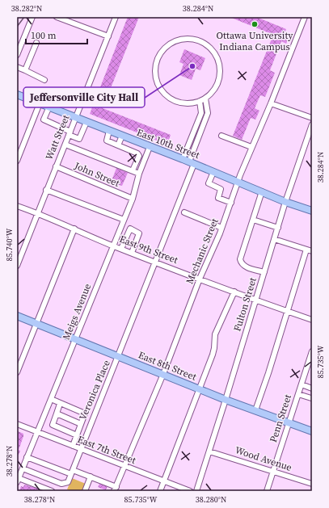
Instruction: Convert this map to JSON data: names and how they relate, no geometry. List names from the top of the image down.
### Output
{
  "streets": {
    "main road": ["East 10th Street", "East 8th Street"],
    "street": [
      "Watt Street",
      "John Street",
      "East 9th Street",
      "Mechanic Street",
      "Fulton Street",
      "Meigs Avenue",
      "Veronica Place",
      "Penn Street",
      "East 7th Street",
      "Wood Avenue"
    ]
  },
  "crossings": [
    ["Watt Street", "East 10th Street"],
    ["Watt Street", "John Street"],
    ["Watt Street", "East 9th Street"],
    ["East 10th Street", "Mechanic Street"],
    ["East 10th Street", "Fulton Street"],
    ["East 10th Street", "Meigs Avenue"],
    ["East 10th Street", "Veronica Place"],
    ["John Street", "Meigs Avenue"],
    ["East 9th Street", "Mechanic Street"],
    ["East 9th Street", "Fulton Street"],
    ["East 9th Street", "Meigs Avenue"],
    ["East 9th Street", "Veronica Place"],
    ["Mechanic Street", "East 8th Street"],
    ["Mechanic Street", "East 7th Street"],
    ["Fulton Street", "East 8th Street"],
    ["Fulton Street", "Wood Avenue"],
    ["Meigs Avenue", "East 8th Street"],
    ["Meigs Avenue", "East 7th Street"],
    ["East 8th Street", "Veronica Place"],
    ["East 8th Street", "Penn Street"],
    ["Veronica Place", "East 7th Street"],
    ["Penn Street", "Wood Avenue"]
  ],
  "places": ["Ottawa University Indiana Campus", "Jeffersonville City Hall"],
  "scale_bar": "100 m",
  "coordinates": [
    "38.282°N",
    "38.284°N",
    "85.740°W",
    "85.735°W",
    "38.278°N",
    "38.280°N"
  ]
}
